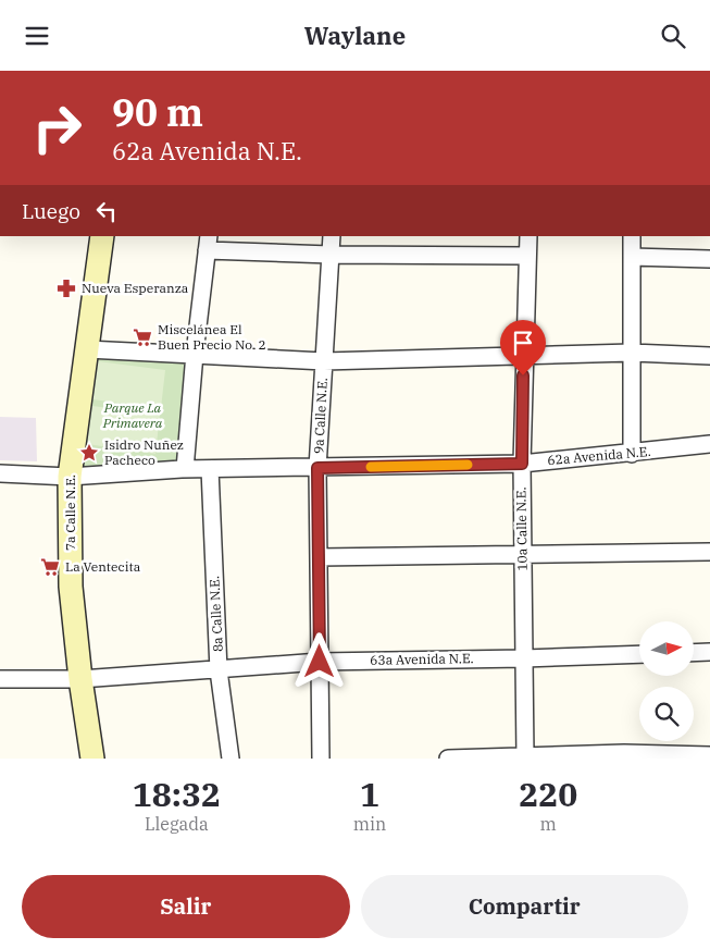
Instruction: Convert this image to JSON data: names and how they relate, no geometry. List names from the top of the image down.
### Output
{
  "streets": {
    "street": [
      "9a Calle N.E.",
      "62a Avenida N.E.",
      "7a Calle N.E.",
      "10a Calle N.E.",
      "8a Calle N.E.",
      "63a Avenida N.E."
    ]
  },
  "crossings": [
    ["9a Calle N.E.", "62a Avenida N.E."],
    ["9a Calle N.E.", "63a Avenida N.E."],
    ["62a Avenida N.E.", "7a Calle N.E."],
    ["62a Avenida N.E.", "10a Calle N.E."],
    ["62a Avenida N.E.", "8a Calle N.E."],
    ["7a Calle N.E.", "63a Avenida N.E."],
    ["10a Calle N.E.", "63a Avenida N.E."],
    ["8a Calle N.E.", "63a Avenida N.E."]
  ],
  "parks": ["Parque La Primavera"],
  "places": {
    "pharmacy": ["Nueva Esperanza"],
    "supermarket": ["Miscelánea El Buen Precio No. 2", "La Ventecita"],
    "place": ["Isidro Nuñez Pacheco"]
  },
  "north": "right",
  "page": {
    "header": "Waylane",
    "turn": ["90 m", "62a Avenida N.E."],
    "then": "Luego",
    "eta": [
      "18:32",
      "Llegada",
      "1",
      "min",
      "220",
      "m"
    ],
    "buttons": ["Salir", "Compartir"]
  }
}
